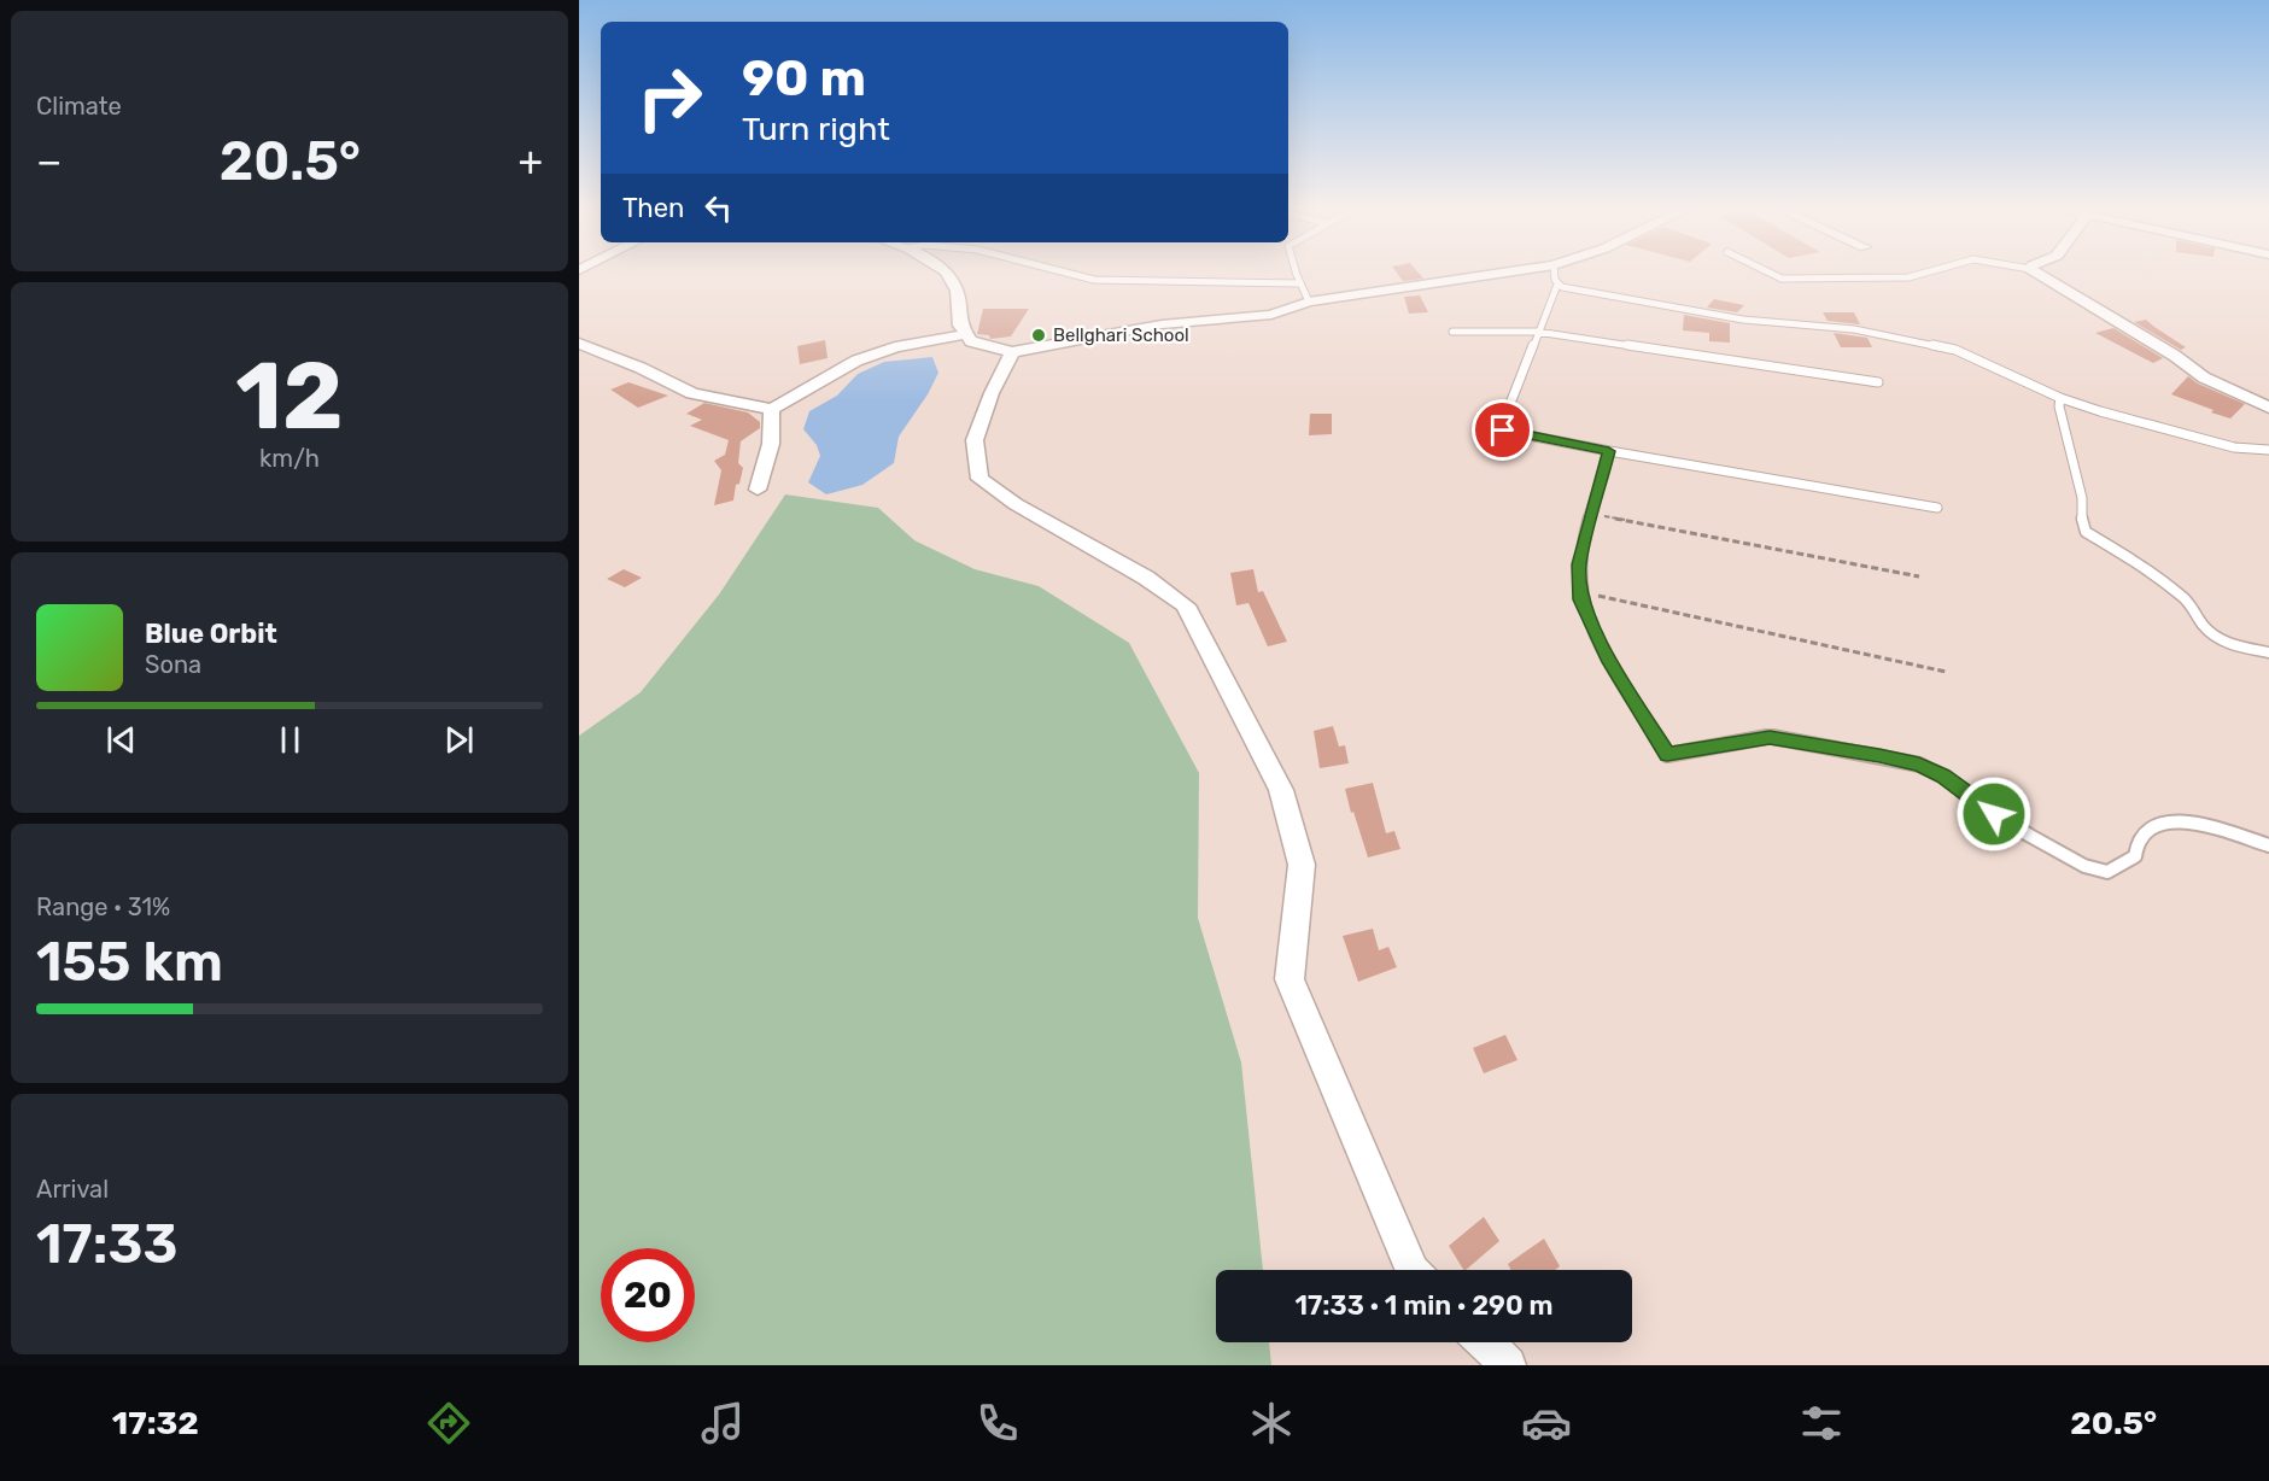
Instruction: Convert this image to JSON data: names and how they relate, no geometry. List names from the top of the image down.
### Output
{
  "places": ["Bellghari School"],
  "page": {
    "tile": [
      "Climate",
      ["12", "km/h"],
      ["Range · 31%", "155 km"],
      ["Arrival", "17:33"]
    ],
    "turn": ["90 m", "Turn right"],
    "heat": ["−", "20.5°", "+"],
    "then": "Then",
    "song": ["Blue Orbit", "Sona"],
    "limit": "20",
    "trip": "17:33 · 1 min · 290 m",
    "tabs": ["17:32", "20.5°"]
  }
}
